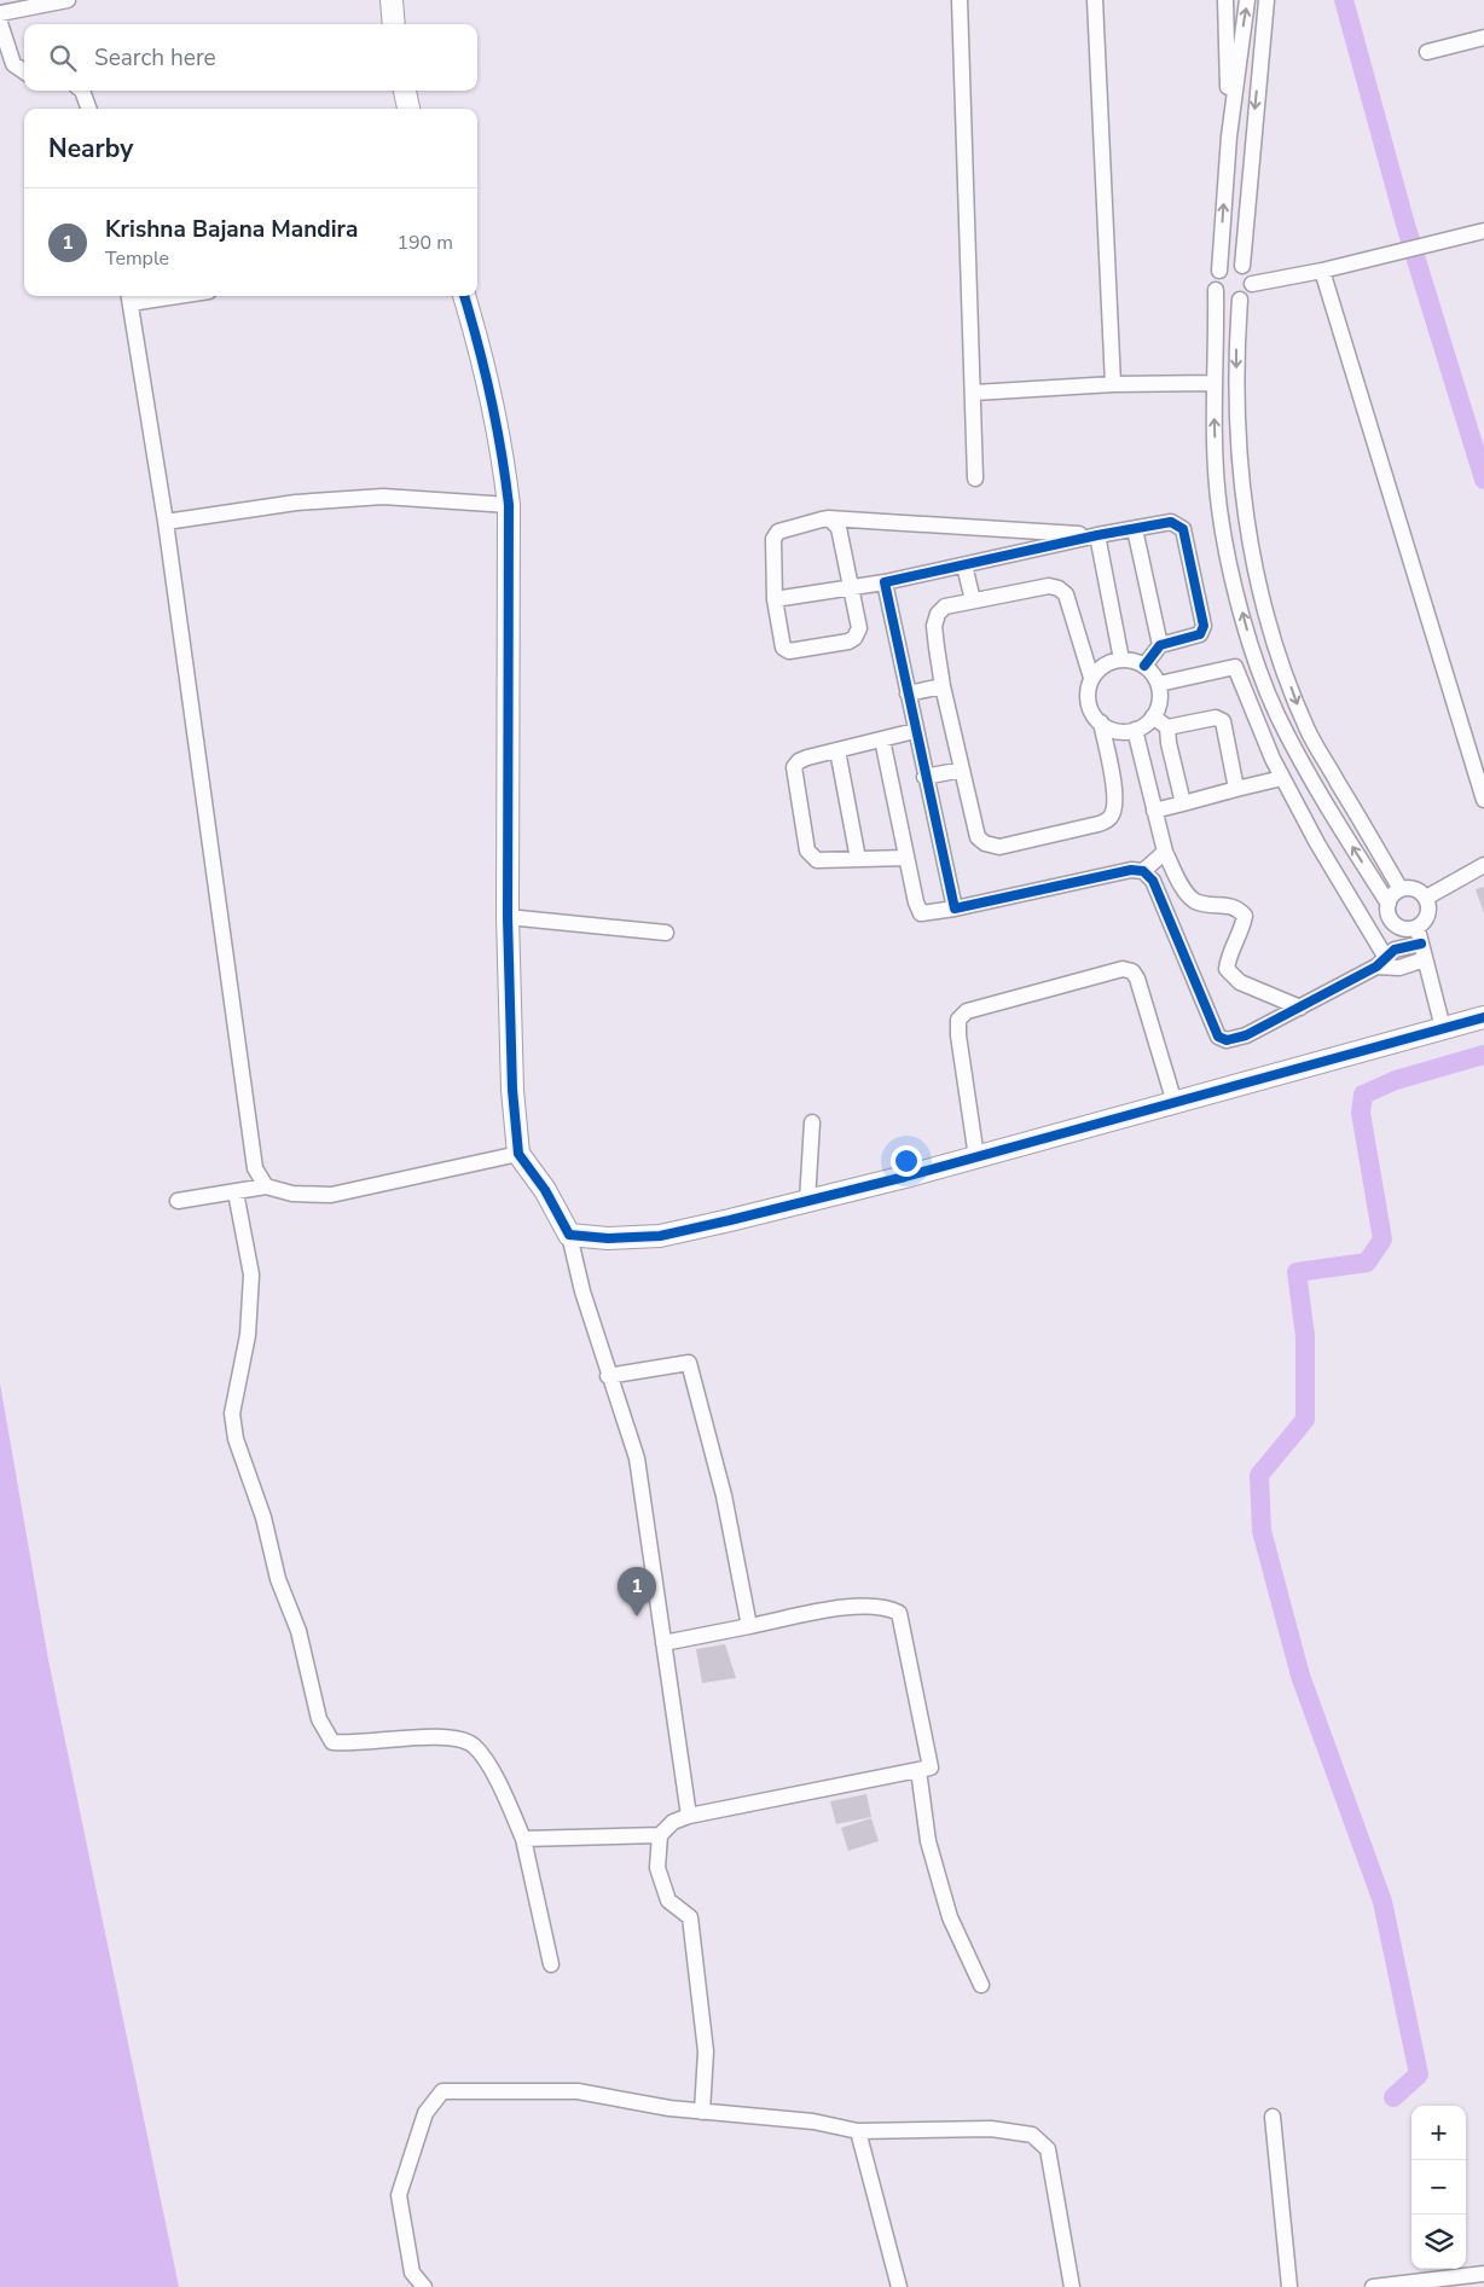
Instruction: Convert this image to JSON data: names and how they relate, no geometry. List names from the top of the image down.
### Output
{
  "page": {
    "search": "Search here",
    "heading": "Nearby",
    "list": [
      {
        "mark": "1",
        "name": "Krishna Bajana Mandira",
        "note": "Temple",
        "value": "190 m"
      }
    ],
    "pins": "1",
    "map_buttons": ["+", "−"]
  }
}
